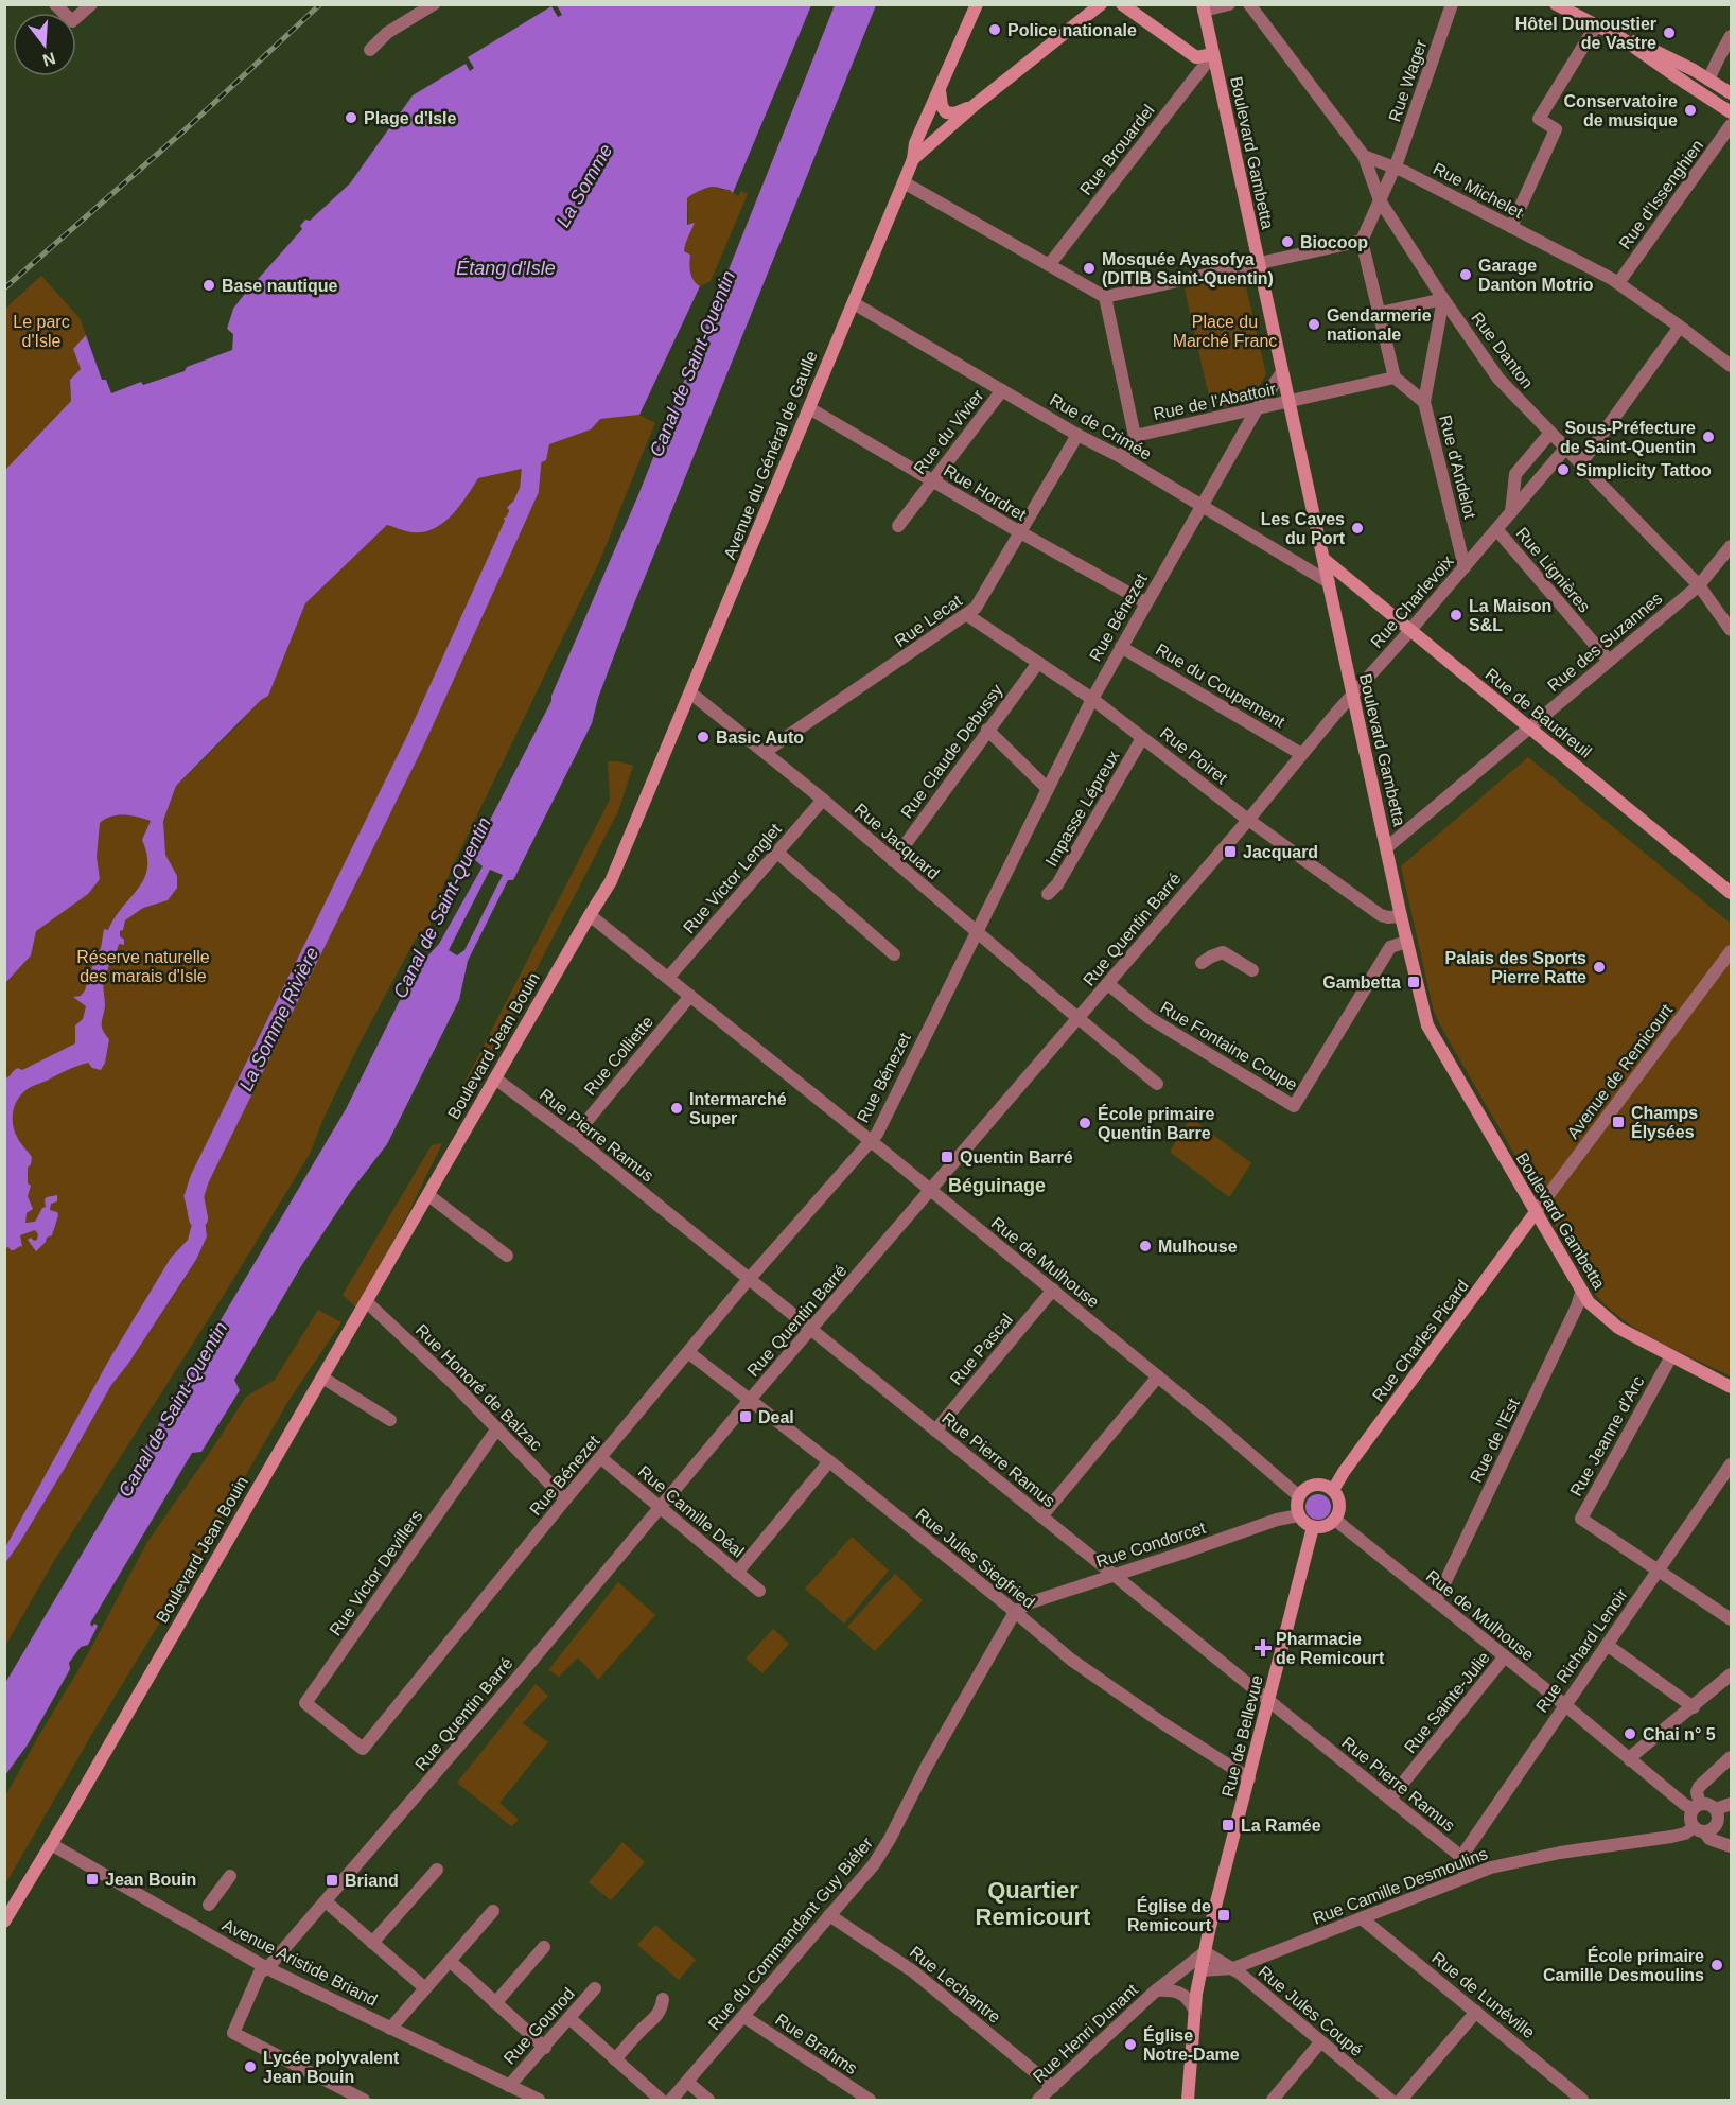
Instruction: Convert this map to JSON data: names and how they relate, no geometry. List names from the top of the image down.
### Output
{
  "streets": {
    "street": [
      "Rue Wager",
      "Rue Brouardel",
      "Boulevard Gambetta",
      "Rue Michelet",
      "Rue d'Issenghien",
      "Rue Danton",
      "Rue de l'Abattoir",
      "Rue de Crimée",
      "Rue du Vivier",
      "Avenue du Général de Gaulle",
      "Rue d'Andelot",
      "Rue Hordret",
      "Rue Lignières",
      "Rue Charlevoix",
      "Rue Bénezet",
      "Rue Lecat",
      "Rue des Suzannes",
      "Rue du Coupement",
      "Rue de Baudreuil",
      "Rue Claude Debussy",
      "Rue Poiret",
      "Impasse Lépreux",
      "Rue Jacquard",
      "Rue Victor Lenglet",
      "Rue Quentin Barré",
      "Boulevard Jean Bouin",
      "Rue Fontaine Coupe",
      "Rue Colliette",
      "Avenue de Remicourt",
      "Rue Pierre Ramus",
      "Rue de Mulhouse",
      "Rue Charles Picard",
      "Rue Pascal",
      "Rue Honoré de Balzac",
      "Rue Jeanne d'Arc",
      "Rue de l'Est",
      "Rue Camille Déal",
      "Rue Condorcet",
      "Rue Jules Siegfried",
      "Rue Victor Devillers",
      "Rue Richard Lenoir",
      "Rue Sainte-Julie",
      "Rue de Bellevue",
      "Rue Camille Desmoulins",
      "Rue du Commandant Guy Biéler",
      "Avenue Aristide Briand",
      "Rue Lechantre",
      "Rue de Lunéville",
      "Rue Jules Coupé",
      "Rue Gounod",
      "Rue Henri Dunant",
      "Rue Brahms"
    ]
  },
  "crossings": [
    ["Rue Wager", "Rue Michelet"],
    ["Rue Wager", "Rue Danton"],
    ["Rue Brouardel", "Boulevard Gambetta"],
    ["Boulevard Gambetta", "Rue de l'Abattoir"],
    ["Boulevard Gambetta", "Rue de Crimée"],
    ["Boulevard Gambetta", "Rue Charlevoix"],
    ["Boulevard Gambetta", "Rue Bénezet"],
    ["Boulevard Gambetta", "Rue des Suzannes"],
    ["Boulevard Gambetta", "Rue de Baudreuil"],
    ["Boulevard Gambetta", "Rue Poiret"],
    ["Boulevard Gambetta", "Rue Quentin Barré"],
    ["Boulevard Gambetta", "Rue Fontaine Coupe"],
    ["Boulevard Gambetta", "Avenue de Remicourt"],
    ["Boulevard Gambetta", "Rue Charles Picard"],
    ["Boulevard Gambetta", "Rue Jeanne d'Arc"],
    ["Boulevard Gambetta", "Rue de l'Est"],
    ["Rue Michelet", "Rue d'Issenghien"],
    ["Rue Michelet", "Rue Danton"],
    ["Rue Danton", "Rue d'Andelot"],
    ["Rue Danton", "Rue Charlevoix"],
    ["Rue Danton", "Rue des Suzannes"],
    ["Rue de l'Abattoir", "Rue de Crimée"],
    ["Rue de l'Abattoir", "Rue Bénezet"],
    ["Rue de Crimée", "Rue du Vivier"],
    ["Rue de Crimée", "Avenue du Général de Gaulle"],
    ["Rue de Crimée", "Rue Bénezet"],
    ["Rue de Crimée", "Rue Lecat"],
    ["Rue du Vivier", "Rue Hordret"],
    ["Avenue du Général de Gaulle", "Rue Hordret"],
    ["Avenue du Général de Gaulle", "Rue Jacquard"],
    ["Avenue du Général de Gaulle", "Boulevard Jean Bouin"],
    ["Avenue du Général de Gaulle", "Rue de Mulhouse"],
    ["Rue d'Andelot", "Rue Charlevoix"],
    ["Rue Hordret", "Rue Bénezet"],
    ["Rue Hordret", "Rue Lecat"],
    ["Rue Lignières", "Rue Charlevoix"],
    ["Rue Lignières", "Rue des Suzannes"],
    ["Rue Charlevoix", "Rue de Baudreuil"],
    ["Rue Charlevoix", "Rue Quentin Barré"],
    ["Rue Bénezet", "Rue du Coupement"],
    ["Rue Bénezet", "Rue Poiret"],
    ["Rue Bénezet", "Rue Jacquard"],
    ["Rue Bénezet", "Rue Pierre Ramus"],
    ["Rue Bénezet", "Rue de Mulhouse"],
    ["Rue Bénezet", "Rue Honoré de Balzac"],
    ["Rue Bénezet", "Rue Camille Déal"],
    ["Rue Bénezet", "Rue Jules Siegfried"],
    ["Rue Bénezet", "Rue Victor Devillers"],
    ["Rue Lecat", "Rue Poiret"],
    ["Rue Lecat", "Rue Jacquard"],
    ["Rue des Suzannes", "Rue de Baudreuil"],
    ["Rue du Coupement", "Rue Quentin Barré"],
    ["Rue Claude Debussy", "Rue Poiret"],
    ["Rue Claude Debussy", "Rue Jacquard"],
    ["Rue Poiret", "Impasse Lépreux"],
    ["Rue Poiret", "Rue Quentin Barré"],
    ["Rue Jacquard", "Rue Victor Lenglet"],
    ["Rue Jacquard", "Rue Quentin Barré"],
    ["Rue Victor Lenglet", "Rue de Mulhouse"],
    ["Rue Quentin Barré", "Rue Fontaine Coupe"],
    ["Rue Quentin Barré", "Rue Pierre Ramus"],
    ["Rue Quentin Barré", "Rue de Mulhouse"],
    ["Rue Quentin Barré", "Rue Camille Déal"],
    ["Rue Quentin Barré", "Rue Jules Siegfried"],
    ["Rue Quentin Barré", "Avenue Aristide Briand"],
    ["Boulevard Jean Bouin", "Rue Pierre Ramus"],
    ["Boulevard Jean Bouin", "Rue de Mulhouse"],
    ["Boulevard Jean Bouin", "Rue Honoré de Balzac"],
    ["Boulevard Jean Bouin", "Avenue Aristide Briand"],
    ["Rue Colliette", "Rue Pierre Ramus"],
    ["Rue Colliette", "Rue de Mulhouse"],
    ["Avenue de Remicourt", "Rue Charles Picard"],
    ["Rue Pierre Ramus", "Rue Pascal"],
    ["Rue Pierre Ramus", "Rue Condorcet"],
    ["Rue Pierre Ramus", "Rue Richard Lenoir"],
    ["Rue Pierre Ramus", "Rue Sainte-Julie"],
    ["Rue Pierre Ramus", "Rue de Bellevue"],
    ["Rue Pierre Ramus", "Rue Camille Desmoulins"],
    ["Rue de Mulhouse", "Rue Charles Picard"],
    ["Rue de Mulhouse", "Rue Pascal"],
    ["Rue de Mulhouse", "Rue de l'Est"],
    ["Rue de Mulhouse", "Rue Condorcet"],
    ["Rue de Mulhouse", "Rue Richard Lenoir"],
    ["Rue de Mulhouse", "Rue Sainte-Julie"],
    ["Rue de Mulhouse", "Rue de Bellevue"],
    ["Rue de Mulhouse", "Rue Camille Desmoulins"],
    ["Rue Charles Picard", "Rue Condorcet"],
    ["Rue Charles Picard", "Rue de Bellevue"],
    ["Rue Honoré de Balzac", "Rue Victor Devillers"],
    ["Rue Jeanne d'Arc", "Rue Richard Lenoir"],
    ["Rue Condorcet", "Rue Jules Siegfried"],
    ["Rue Condorcet", "Rue de Bellevue"],
    ["Rue Condorcet", "Rue du Commandant Guy Biéler"],
    ["Rue Jules Siegfried", "Rue de Bellevue"],
    ["Rue Jules Siegfried", "Rue du Commandant Guy Biéler"],
    ["Rue de Bellevue", "Rue Camille Desmoulins"],
    ["Rue de Bellevue", "Rue Jules Coupé"],
    ["Rue de Bellevue", "Rue Henri Dunant"],
    ["Rue Camille Desmoulins", "Rue de Lunéville"],
    ["Rue Camille Desmoulins", "Rue Jules Coupé"],
    ["Rue du Commandant Guy Biéler", "Rue Lechantre"],
    ["Rue du Commandant Guy Biéler", "Rue Brahms"],
    ["Avenue Aristide Briand", "Rue Gounod"],
    ["Rue Lechantre", "Rue Henri Dunant"],
    ["Rue Jules Coupé", "Rue Henri Dunant"]
  ],
  "districts": ["Béguinage", "Quartier Remicourt"],
  "water": [
    "La Somme",
    "Étang d'Isle",
    "Canal de Saint-Quentin",
    "La Somme Rivière"
  ],
  "parks": ["Le parc d'Isle", "Place du Marché Franc", "Réserve naturelle des marais d'Isle"],
  "places": {
    "other": [
      "Police nationale",
      "Hôtel Dumoustier de Vastre",
      "Conservatoire de musique",
      "Plage d'Isle",
      "Biocoop",
      "Mosquée Ayasofya (DITIB Saint-Quentin)",
      "Garage Danton Motrio",
      "Base nautique",
      "Gendarmerie nationale",
      "Sous-Préfecture de Saint-Quentin",
      "Simplicity Tattoo",
      "Les Caves du Port",
      "La Maison S&L",
      "Basic Auto",
      "Palais des Sports Pierre Ratte",
      "Intermarché Super",
      "École primaire Quentin Barre",
      "Mulhouse",
      "Chai n° 5",
      "École primaire Camille Desmoulins",
      "Église Notre-Dame",
      "Lycée polyvalent Jean Bouin"
    ],
    "transit": [
      "Jacquard",
      "Gambetta",
      "Champs Élysées",
      "Quentin Barré",
      "Deal",
      "La Ramée",
      "Jean Bouin",
      "Briand",
      "Église de Remicourt"
    ],
    "health": ["Pharmacie de Remicourt"]
  },
  "north": "bottom"
}
